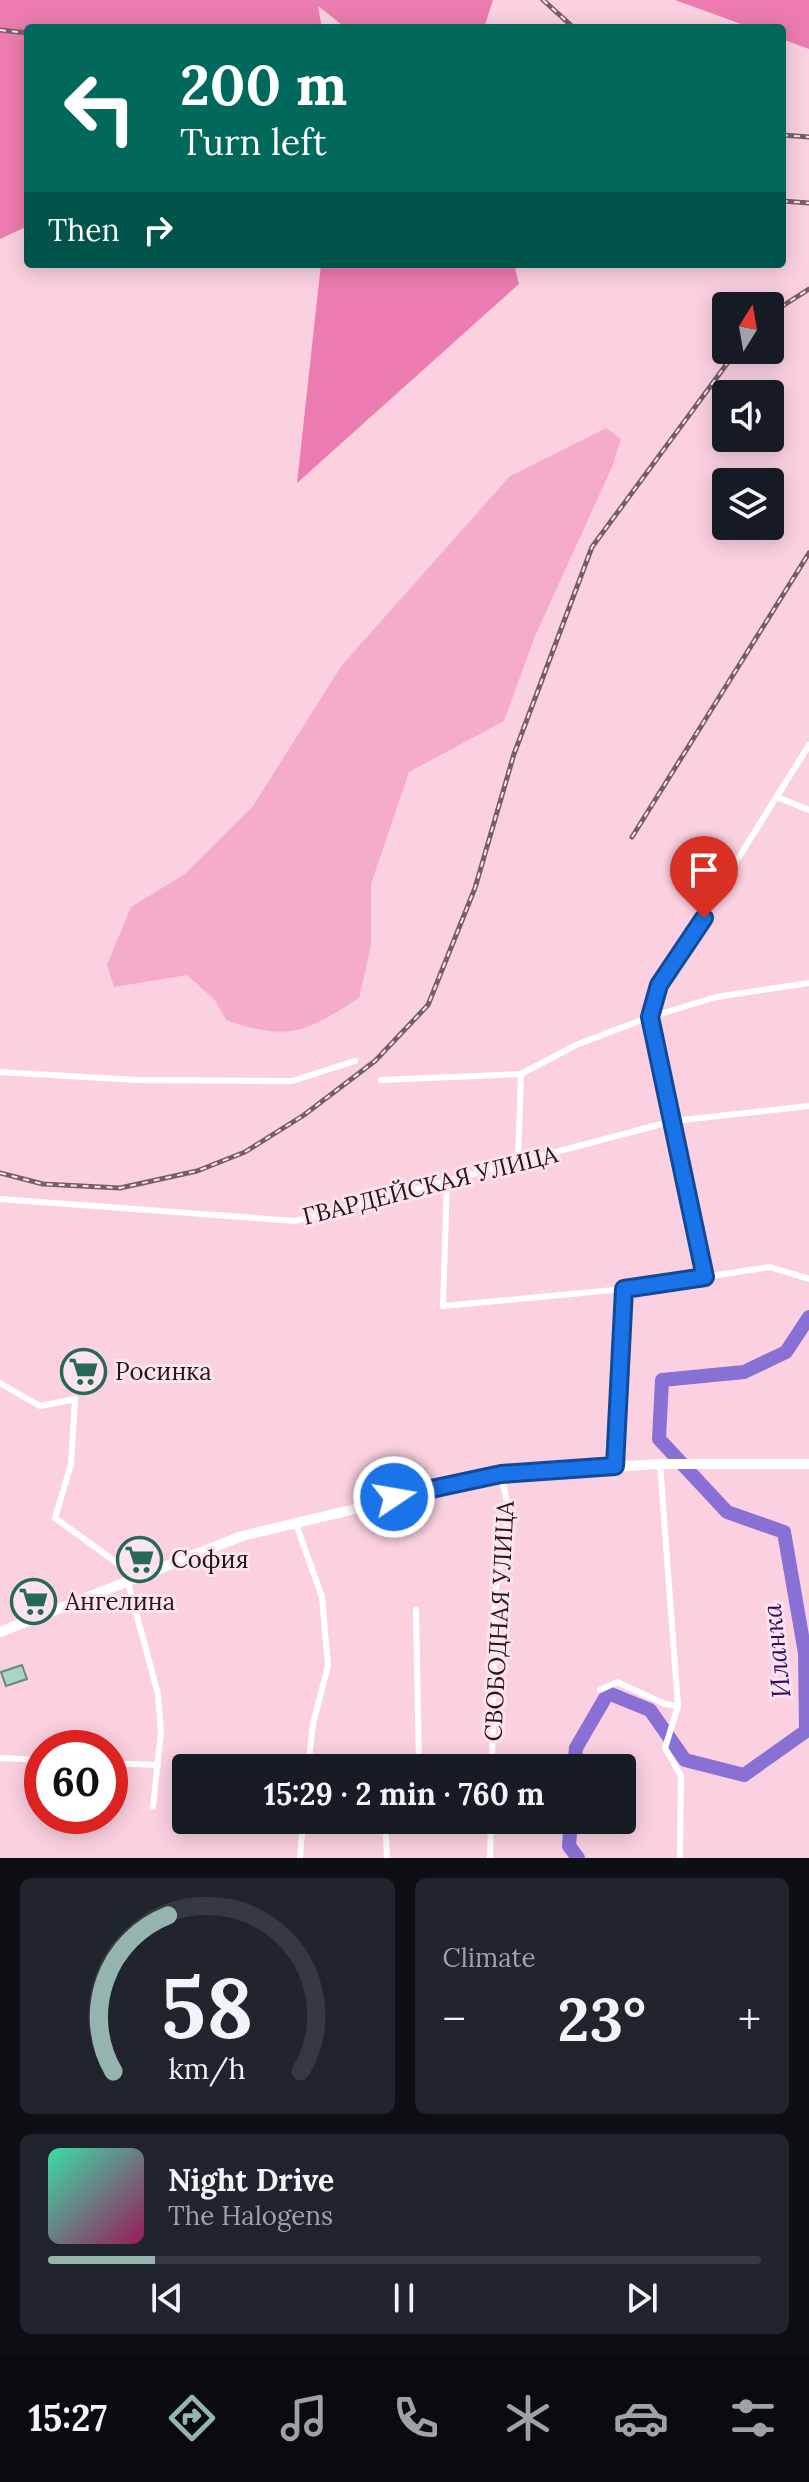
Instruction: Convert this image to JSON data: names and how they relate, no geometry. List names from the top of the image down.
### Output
{
  "streets": {
    "street": ["ГВАРДЕЙСКАЯ УЛИЦА", "СВОБОДНАЯ УЛИЦА"]
  },
  "water": ["Иланка"],
  "places": {
    "supermarket": ["Росинка", "София", "Ангелина"]
  },
  "north": "top",
  "page": {
    "turn": ["200 m", "Turn left"],
    "then": "Then",
    "limit": "60",
    "trip": "15:29 · 2 min · 760 m",
    "tile": "Climate",
    "heat": ["−", "23°", "+"],
    "song": ["Night Drive", "The Halogens"],
    "tabs": "15:27",
    "gauge": ["58", "km/h"]
  }
}
